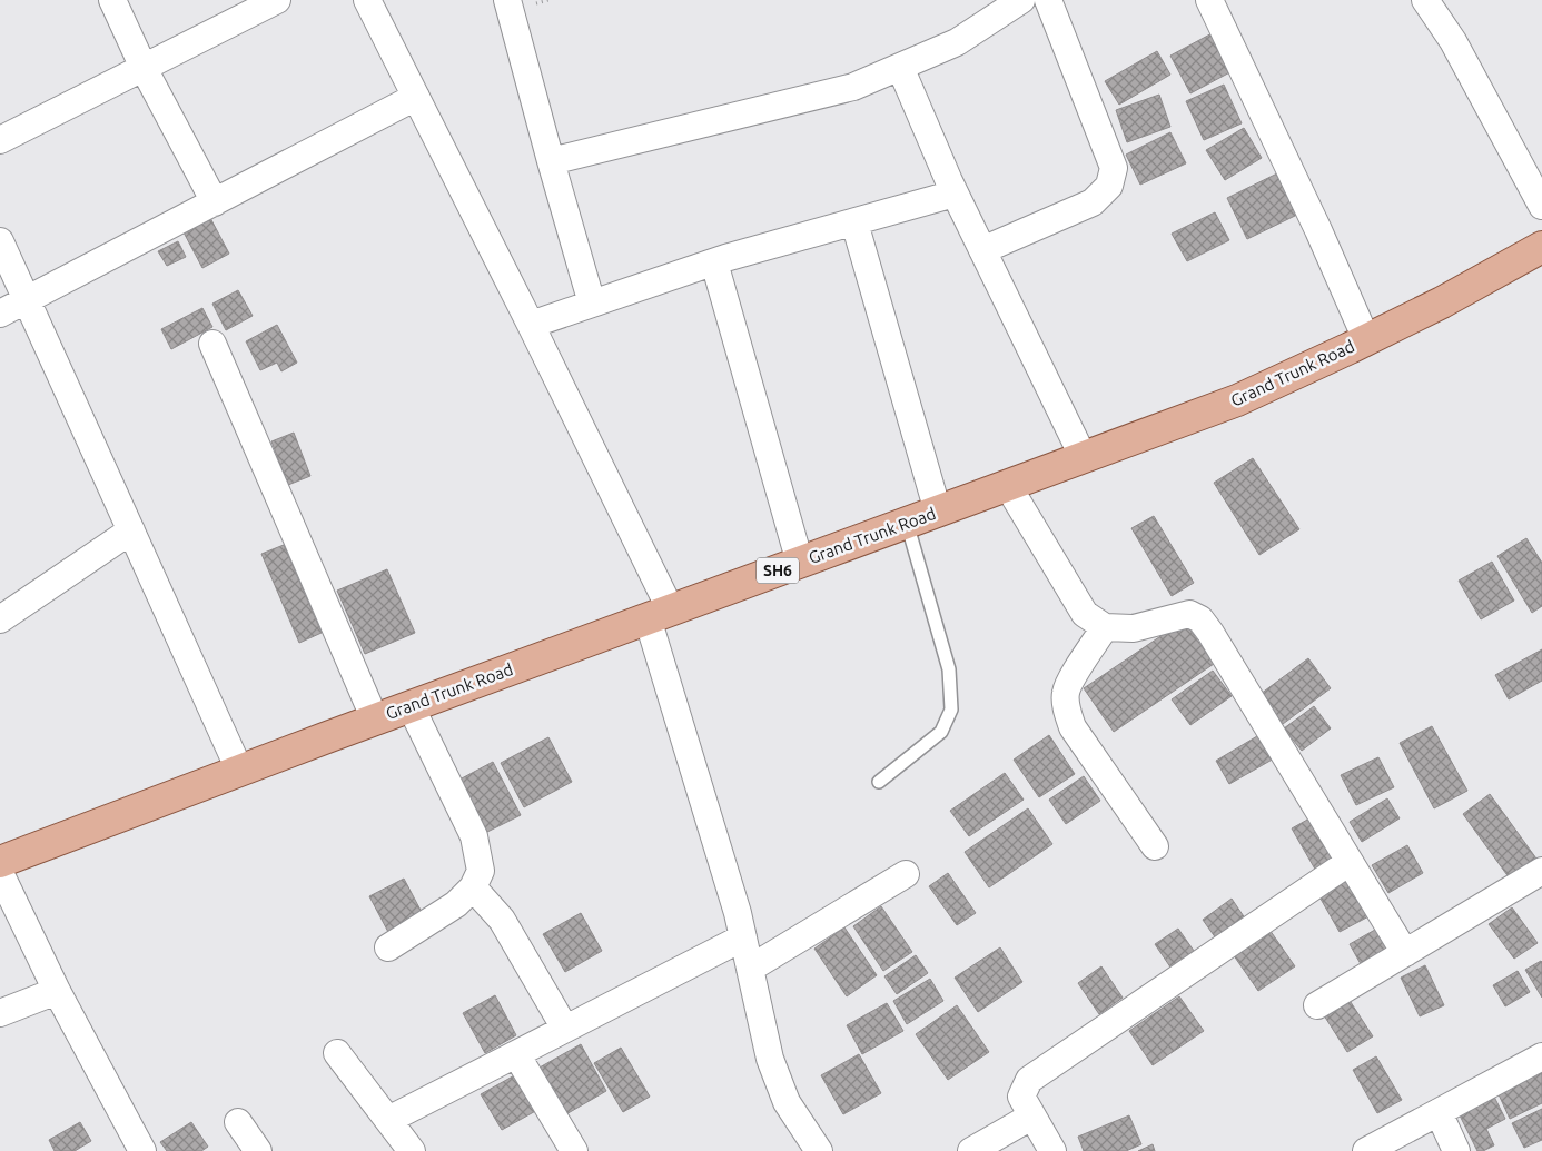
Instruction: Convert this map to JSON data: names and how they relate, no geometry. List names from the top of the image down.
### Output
{
  "streets": {
    "main road": ["Grand Trunk Road", "SH6"]
  }
}
